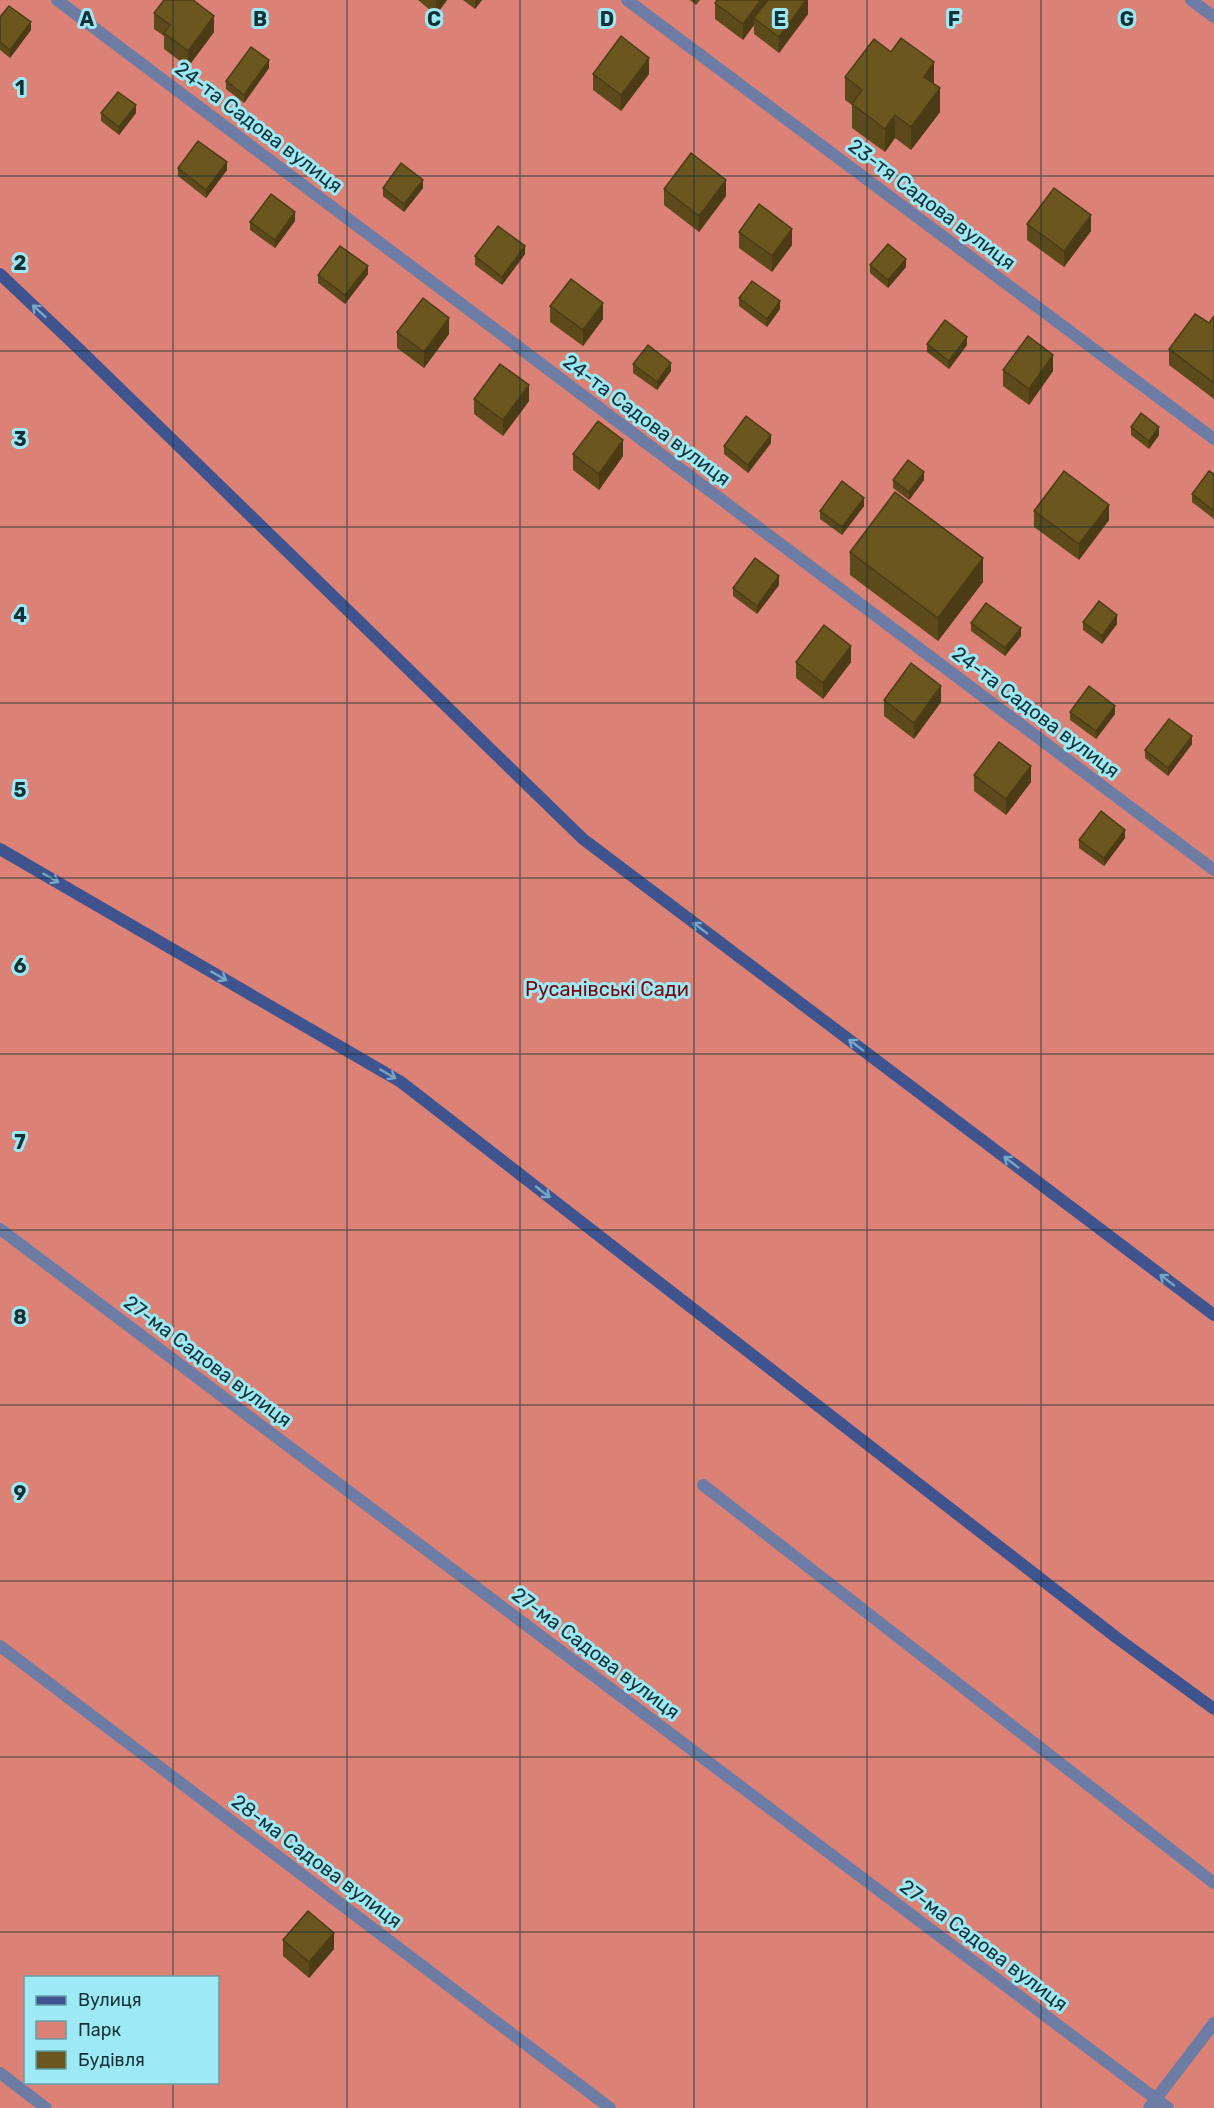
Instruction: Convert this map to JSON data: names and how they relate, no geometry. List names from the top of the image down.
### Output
{
  "streets": {
    "street": [
      "24-та Садова вулиця",
      "23-тя Садова вулиця",
      "27-ма Садова вулиця",
      "28-ма Садова вулиця"
    ]
  },
  "parks": ["Русанівські Сади"],
  "legend": ["Вулиця", "Парк", "Будівля"],
  "grid": {
    "columns": [
      "A",
      "B",
      "C",
      "D",
      "E",
      "F",
      "G"
    ],
    "rows": [
      "1",
      "2",
      "3",
      "4",
      "5",
      "6",
      "7",
      "8",
      "9"
    ]
  }
}
